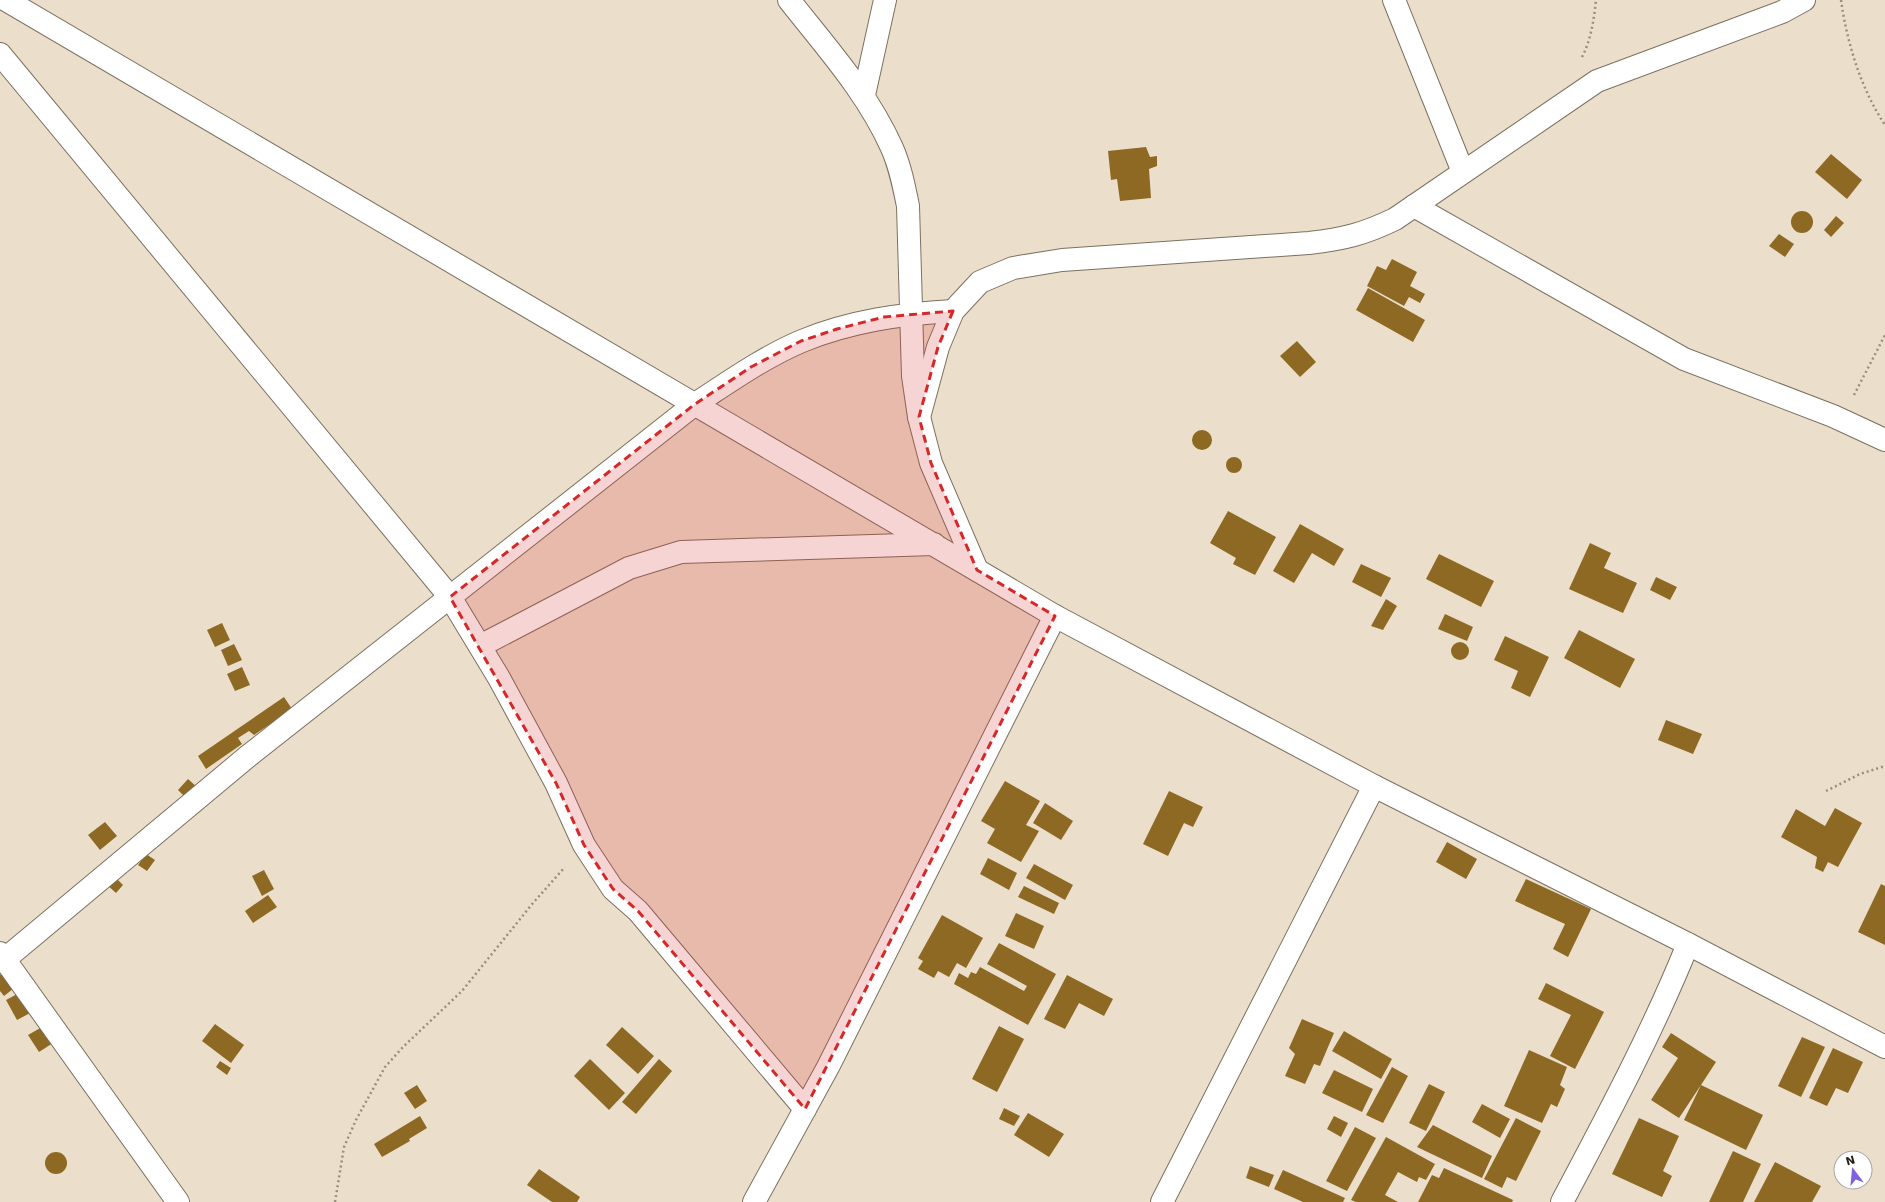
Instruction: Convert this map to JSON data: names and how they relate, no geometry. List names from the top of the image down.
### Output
{
  "north": "top"
}
